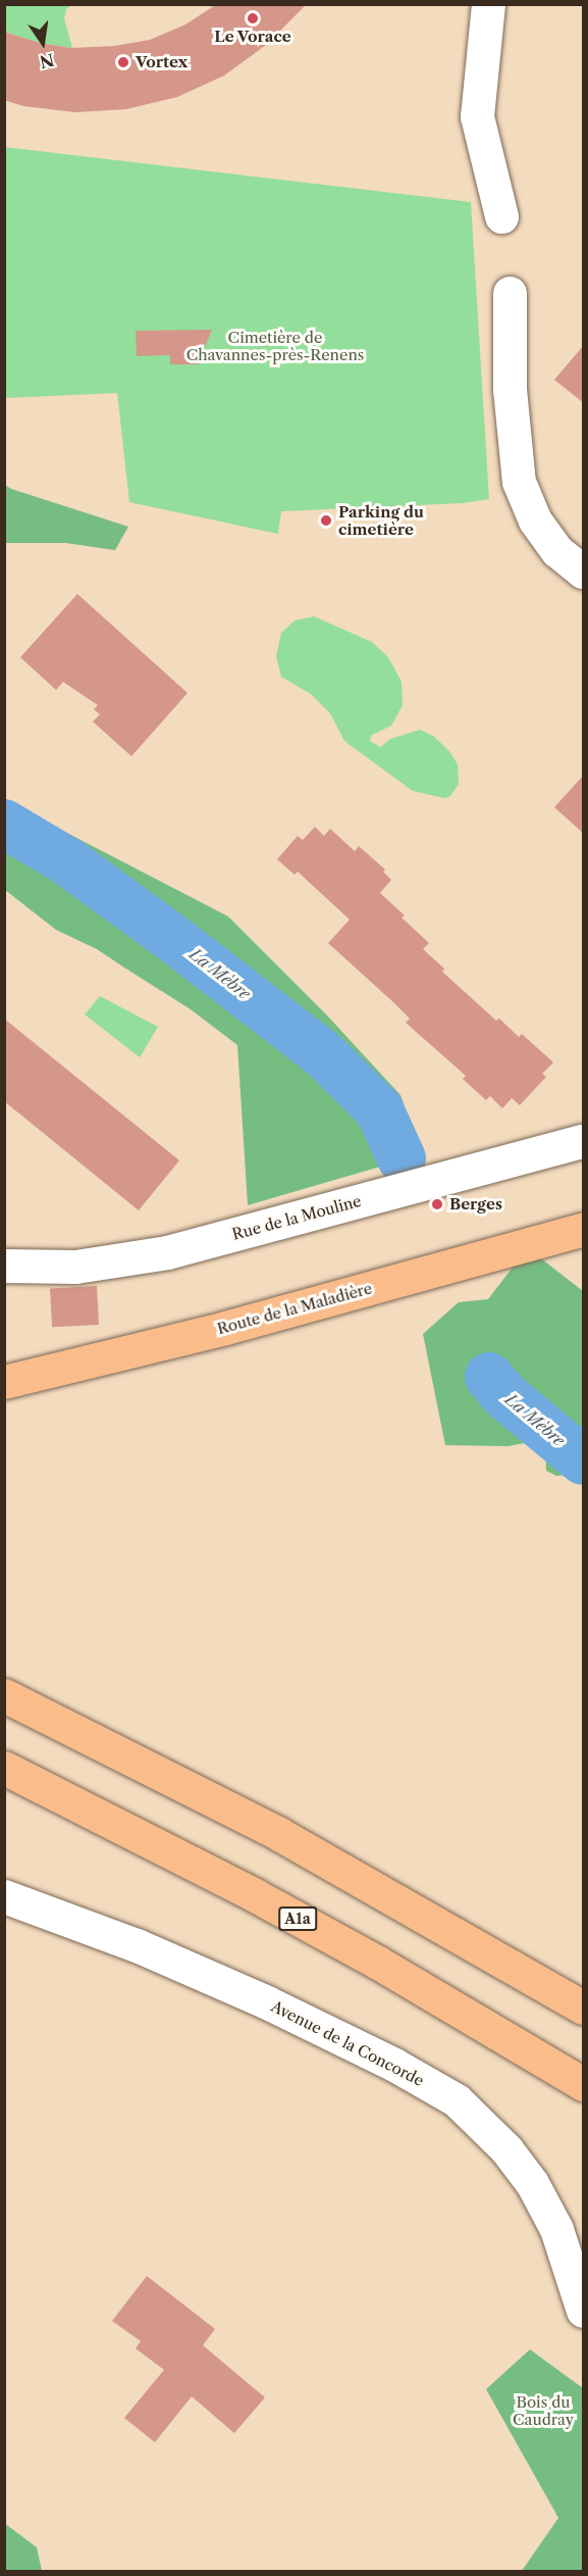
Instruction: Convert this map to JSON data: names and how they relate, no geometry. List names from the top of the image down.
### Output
{
  "streets": {
    "main road": ["Route de la Maladière", "A1a"],
    "street": ["Rue de la Mouline", "Avenue de la Concorde"]
  },
  "water": ["La Mèbre"],
  "parks": ["Cimetière de Chavannes-près-Renens", "Bois du Caudray"],
  "places": [
    "Le Vorace",
    "Vortex",
    "Parking du cimetière",
    "Berges"
  ],
  "north": "bottom"
}
